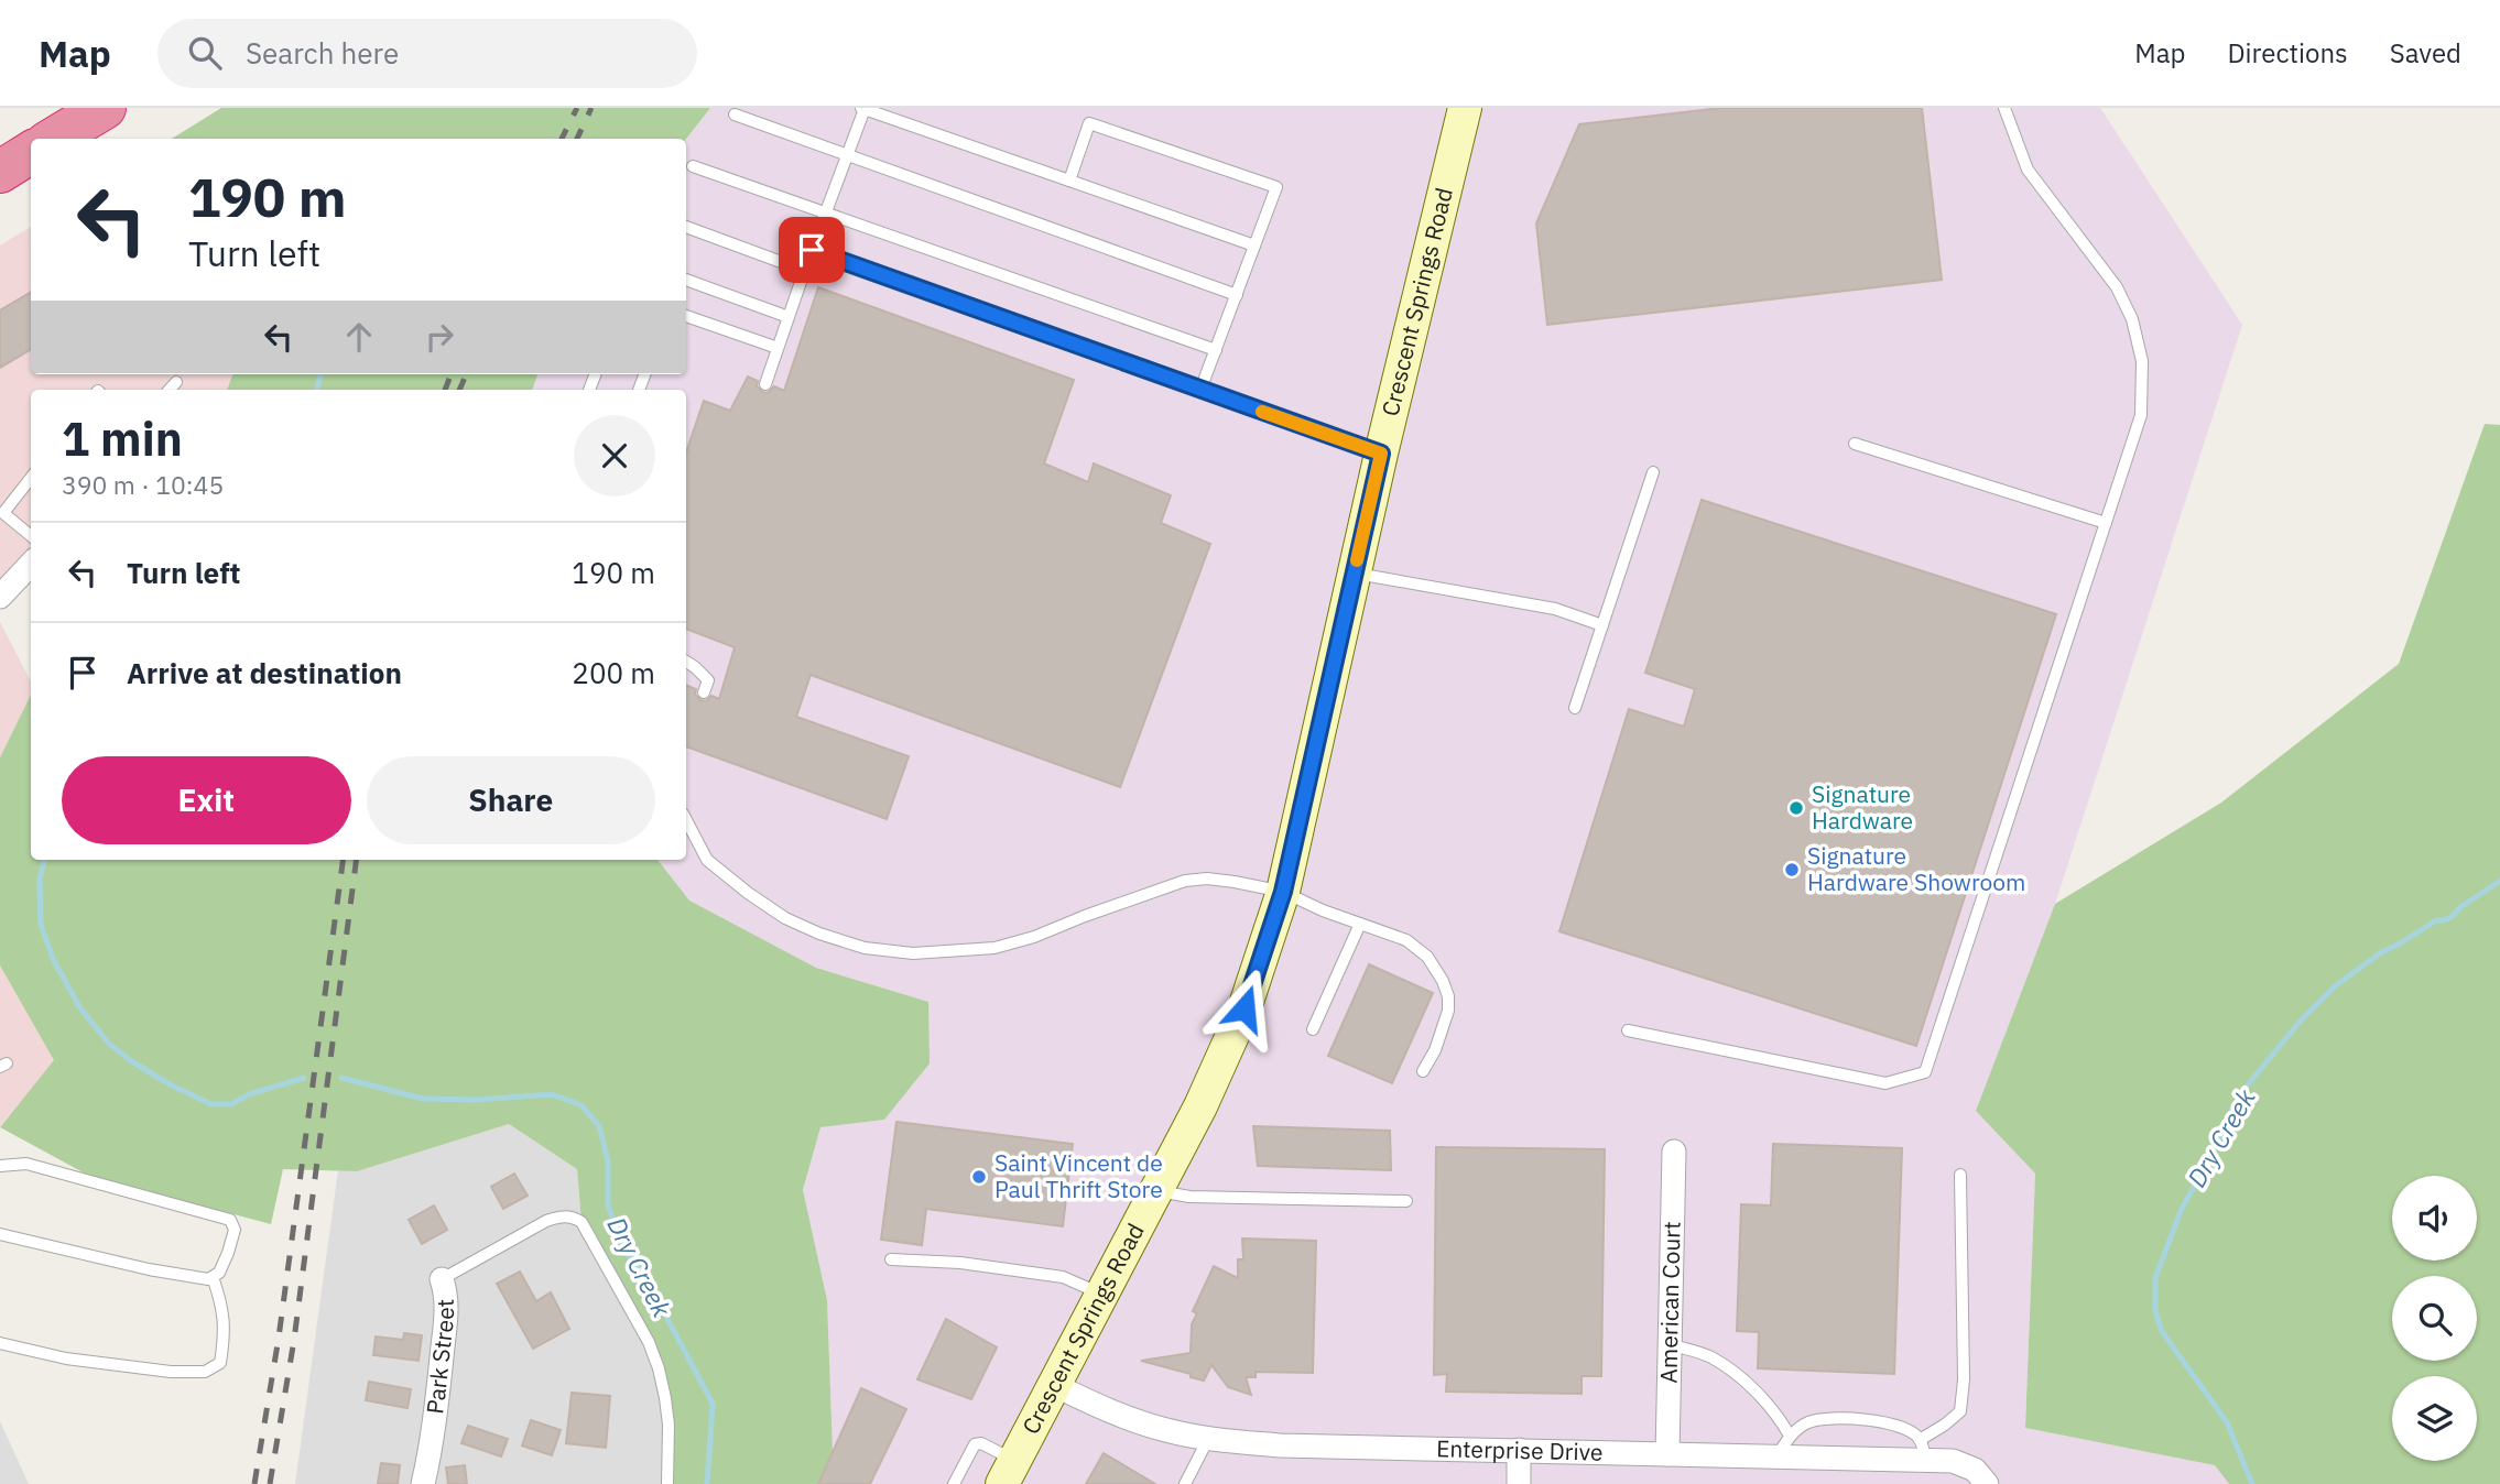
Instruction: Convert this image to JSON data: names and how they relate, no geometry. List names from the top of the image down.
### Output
{
  "streets": {
    "main road": ["Crescent Springs Road"],
    "street": ["American Court", "Park Street", "Enterprise Drive"]
  },
  "crossings": [
    ["Crescent Springs Road", "Enterprise Drive"],
    ["American Court", "Enterprise Drive"]
  ],
  "water": ["Dry Creek"],
  "places": ["Signature Hardware", "Signature Hardware Showroom", "Saint Vincent de Paul Thrift Store"],
  "page": {
    "header": "Map",
    "search": "Search here",
    "nav": ["Map", "Directions", "Saved"],
    "turn": ["190 m", "Turn left"],
    "heading": ["1 min", "390 m · 10:45"],
    "list": [
      {
        "name": "Turn left",
        "value": "190 m"
      },
      {
        "name": "Arrive at destination",
        "value": "200 m"
      }
    ],
    "buttons": ["Exit", "Share"]
  }
}
